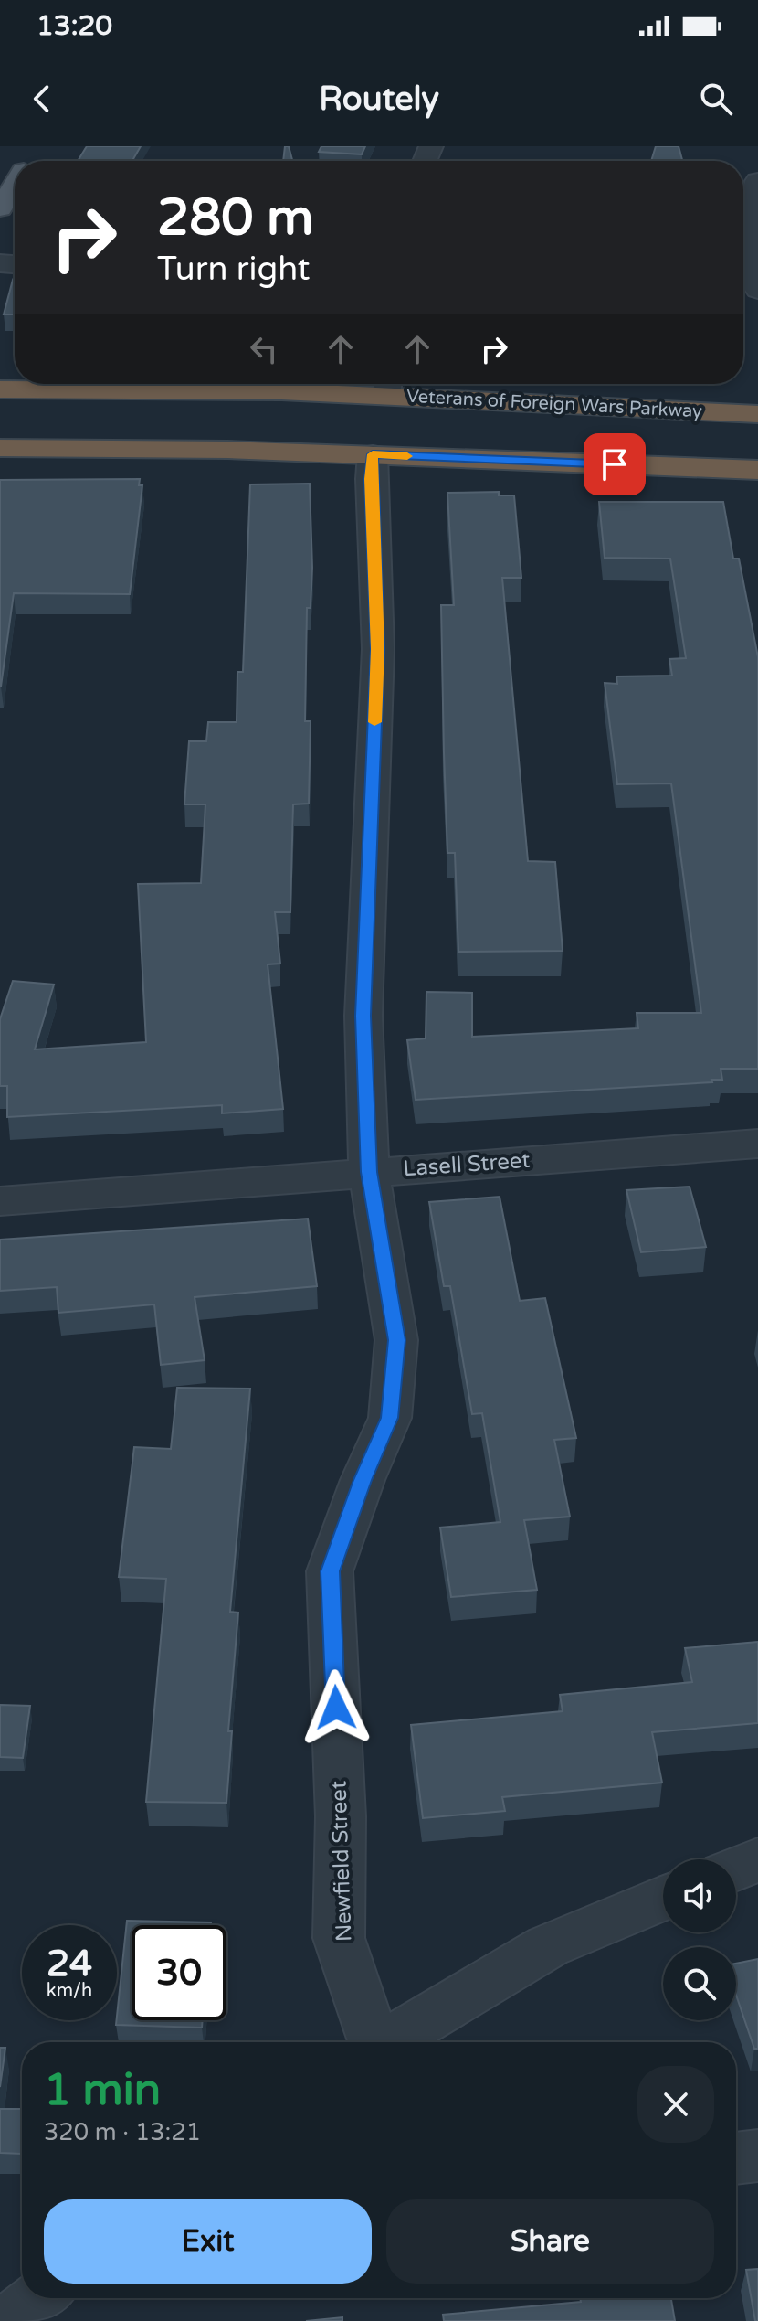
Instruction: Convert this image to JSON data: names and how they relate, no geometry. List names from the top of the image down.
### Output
{
  "streets": {
    "highway": ["Veterans of Foreign Wars Parkway"],
    "street": ["Lasell Street", "Newfield Street"]
  },
  "crossings": [
    ["Lasell Street", "Newfield Street"]
  ],
  "page": {
    "status": "13:20",
    "header": "Routely",
    "turn": ["280 m", "Turn right"],
    "speed": "24 km/h",
    "limit": "30",
    "heading": ["1 min", "320 m · 13:21"],
    "buttons": ["Exit", "Share"]
  }
}
